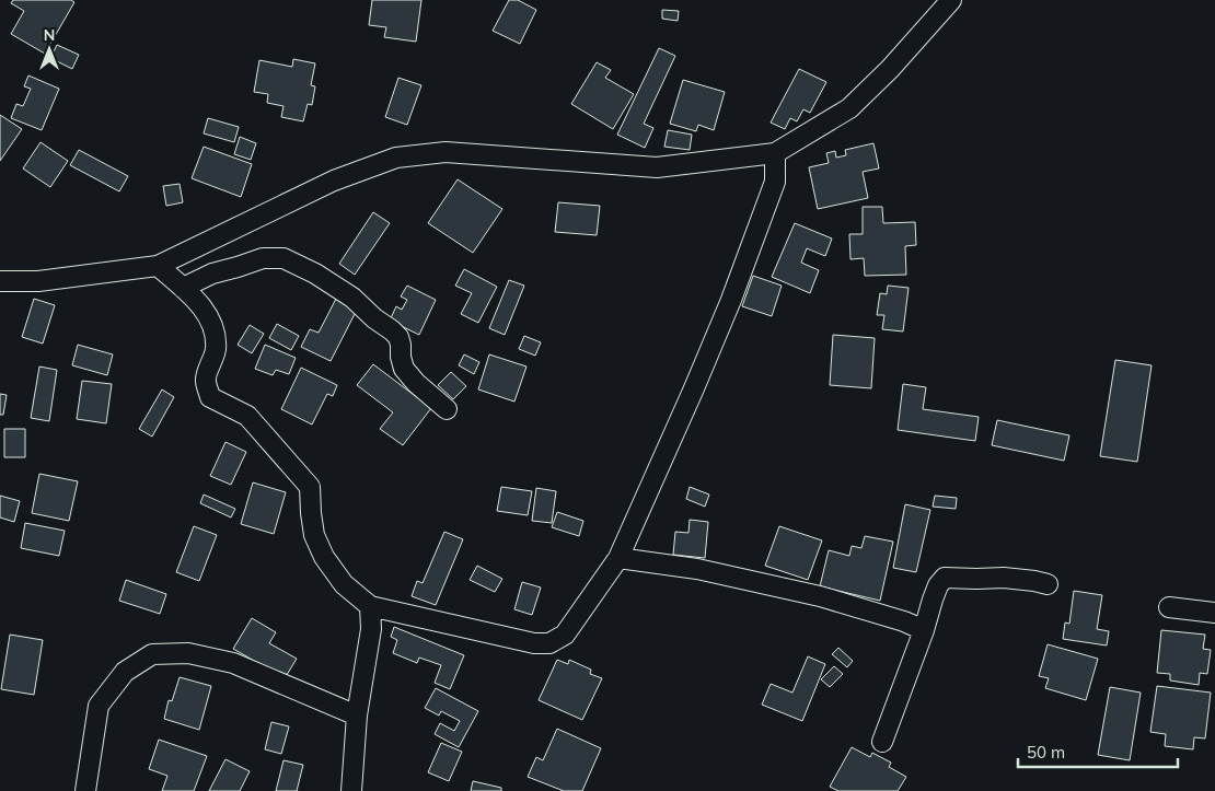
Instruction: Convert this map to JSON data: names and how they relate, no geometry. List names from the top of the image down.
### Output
{
  "scale_bar": "50 m",
  "north": "top"
}
